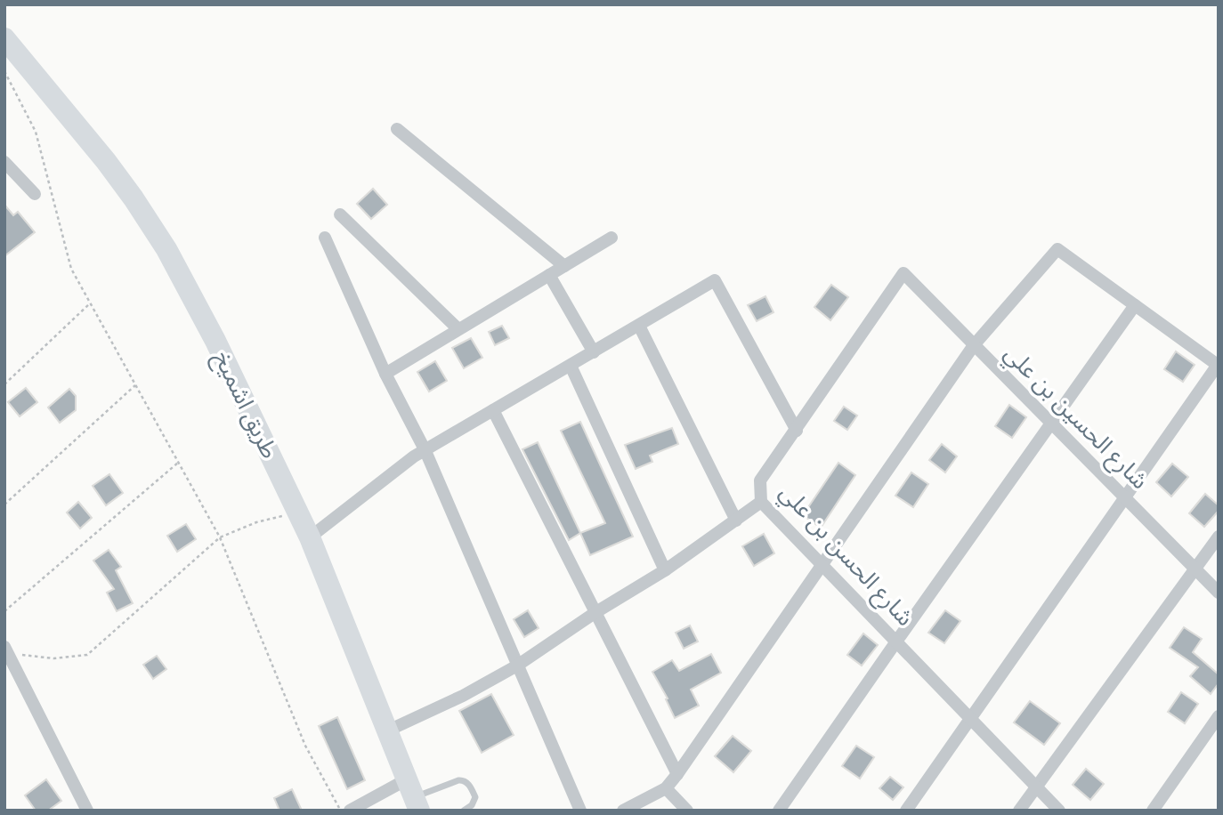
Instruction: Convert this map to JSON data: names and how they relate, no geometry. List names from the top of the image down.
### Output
{
  "streets": {
    "highway": ["طريق اشميخ"],
    "street": ["شارع الحسين بن علي", "شارع الحسن بن علي"]
  },
  "crossings": [
    ["شارع الحسين بن علي", "شارع الحسن بن علي"]
  ]
}
